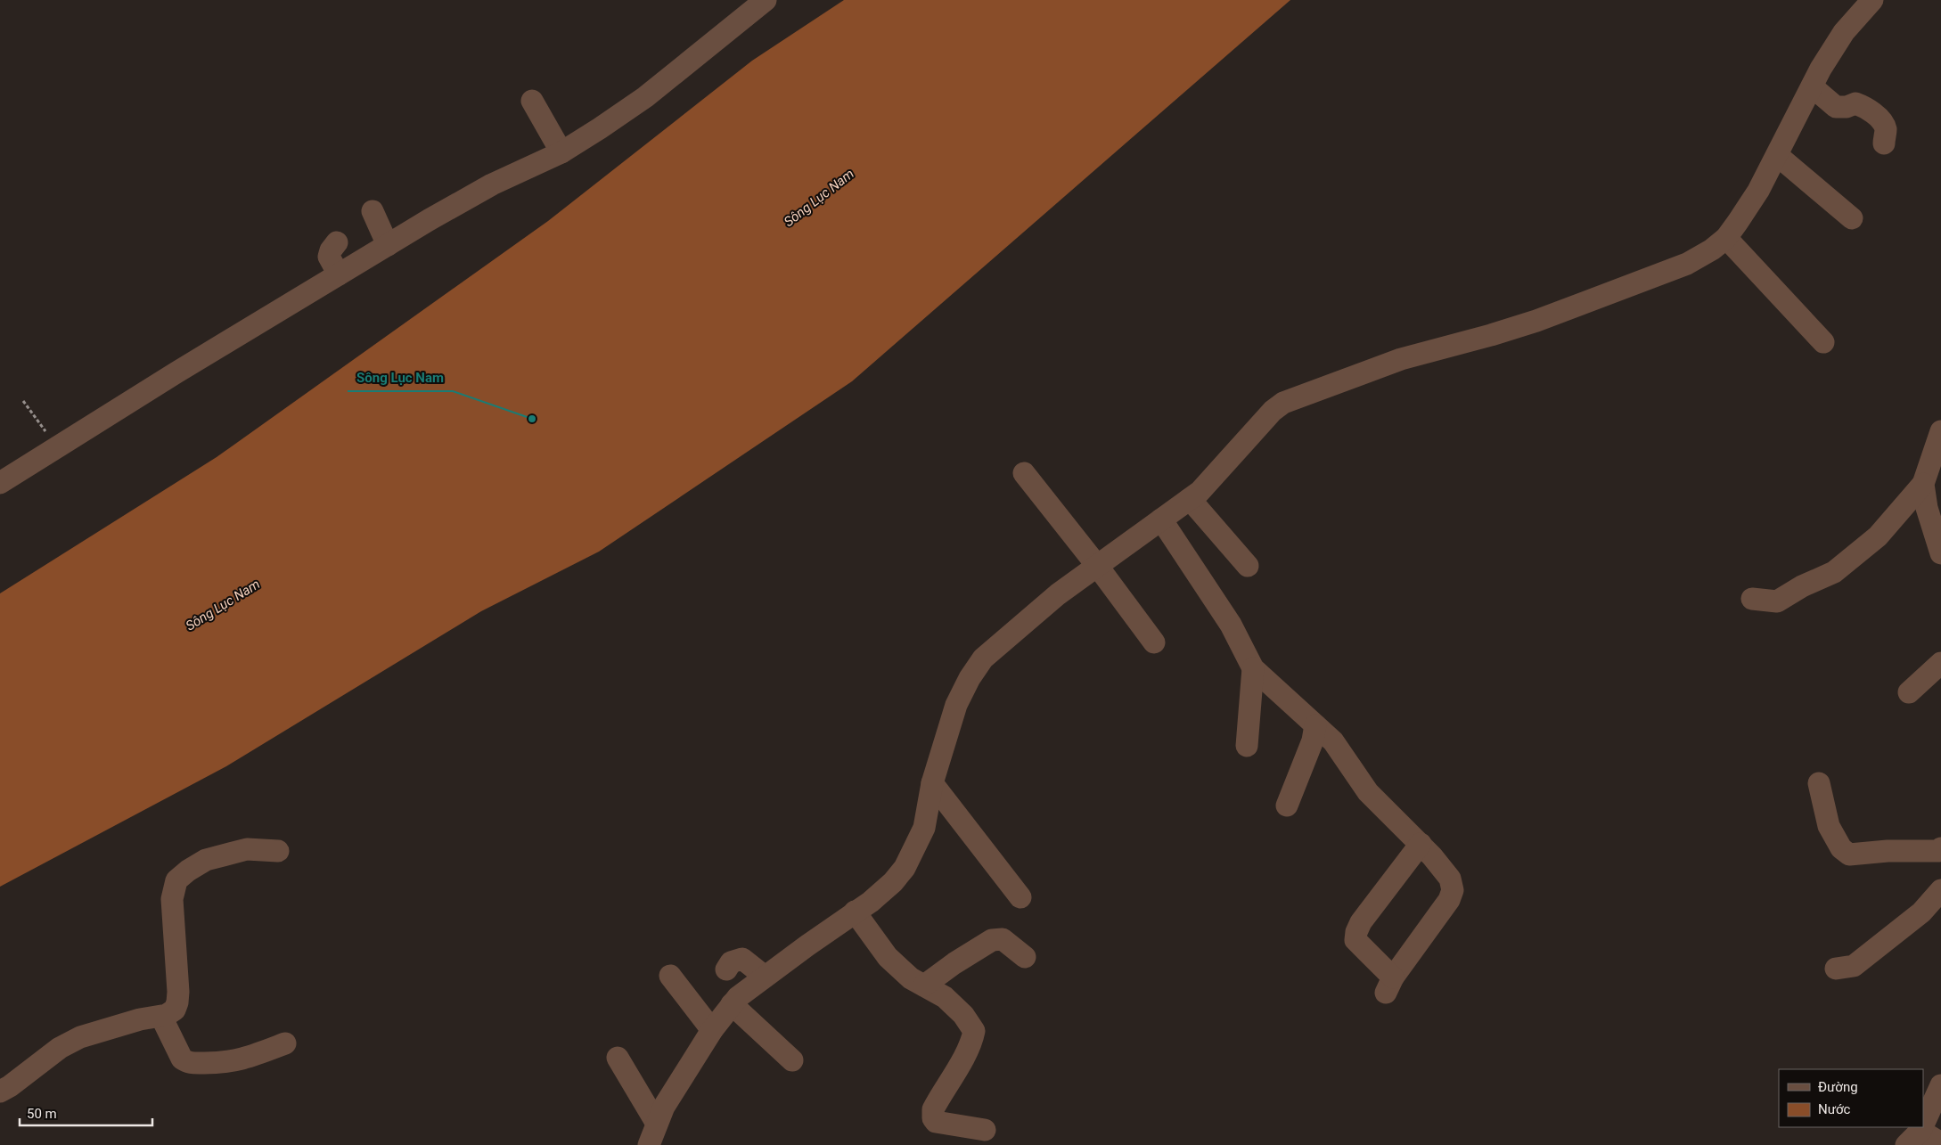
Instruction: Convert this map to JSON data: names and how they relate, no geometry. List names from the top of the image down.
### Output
{
  "water": ["Sông Lục Nam"],
  "places": ["Sông Lục Nam"],
  "legend": ["Đường", "Nước"],
  "scale_bar": "50 m"
}
